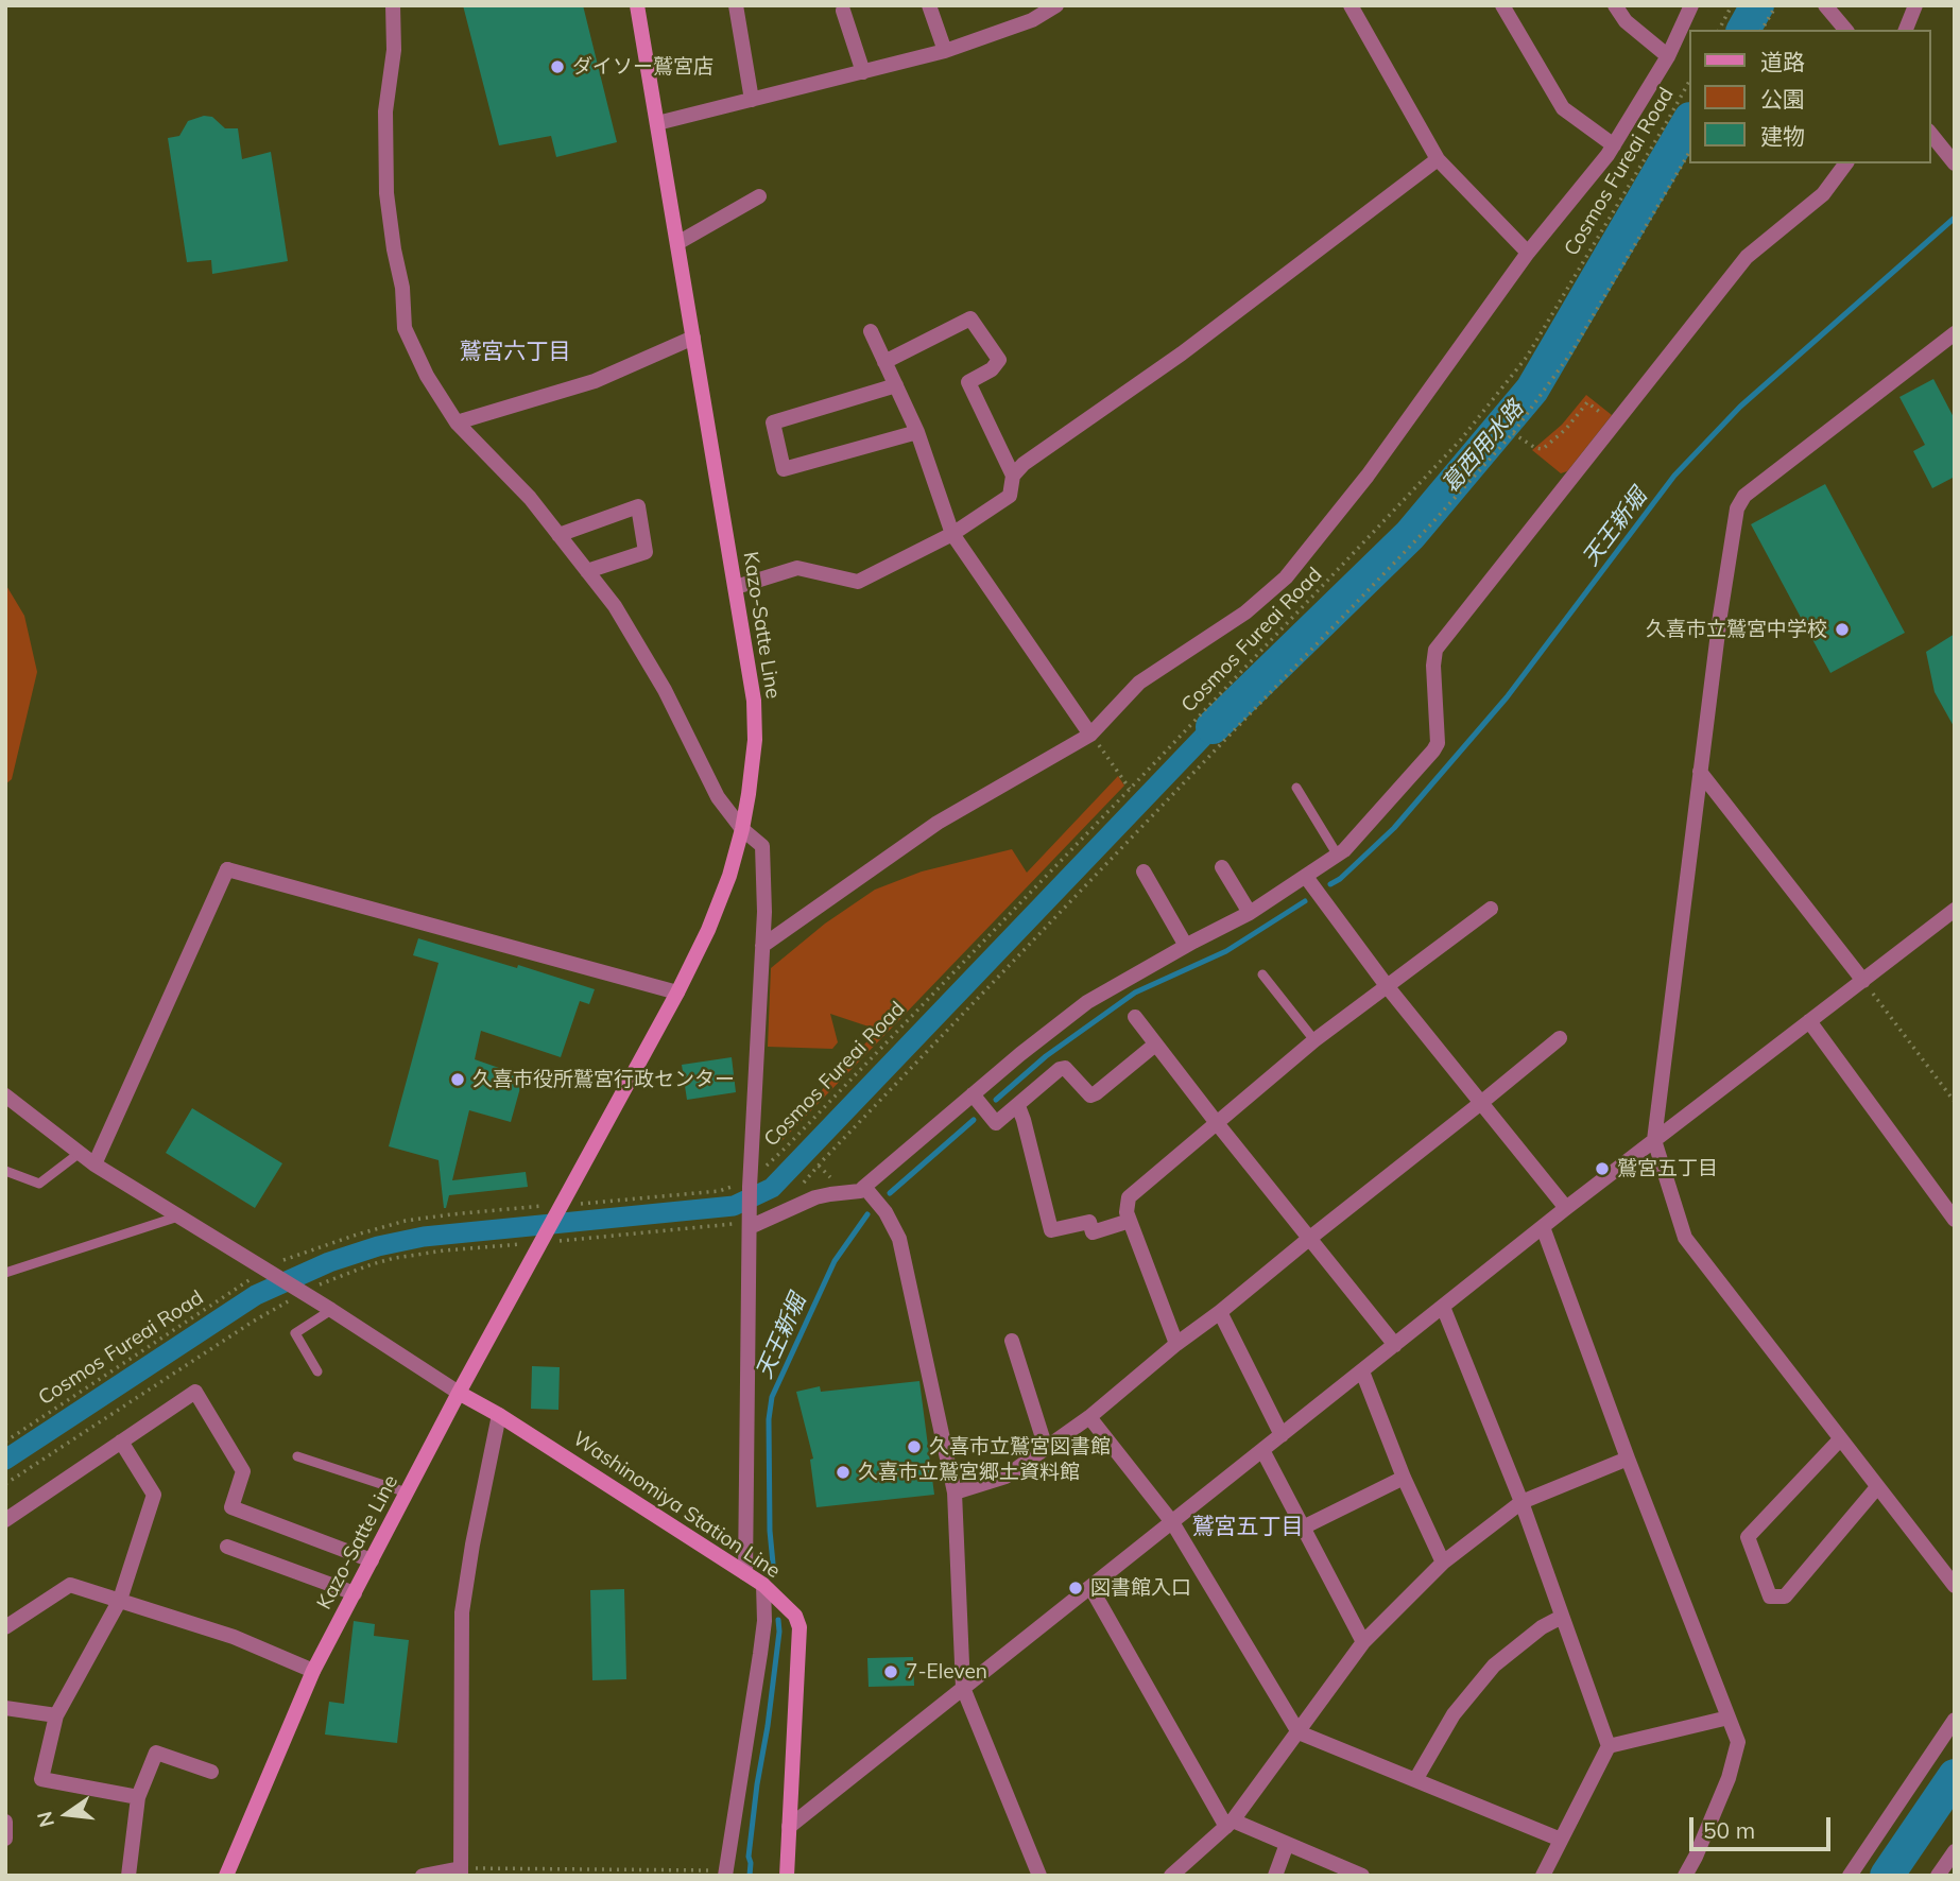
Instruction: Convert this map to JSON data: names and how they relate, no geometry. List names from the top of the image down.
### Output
{
  "streets": {
    "main road": ["Kazo-Satte Line", "Washinomiya Station Line"],
    "path": ["Cosmos Fureai Road"]
  },
  "crossings": [
    ["Kazo-Satte Line", "Washinomiya Station Line"]
  ],
  "districts": ["鷲宮六丁目", "鷲宮五丁目"],
  "water": ["葛西用水路", "天王新堀"],
  "places": [
    "ダイソー鷲宮店",
    "久喜市立鷲宮中学校",
    "久喜市役所鷲宮行政センター",
    "鷲宮五丁目",
    "久喜市立鷲宮図書館",
    "久喜市立鷲宮郷土資料館",
    "図書館入口",
    "7-Eleven"
  ],
  "legend": ["道路", "公園", "建物"],
  "scale_bar": "50 m",
  "north": "left"
}
